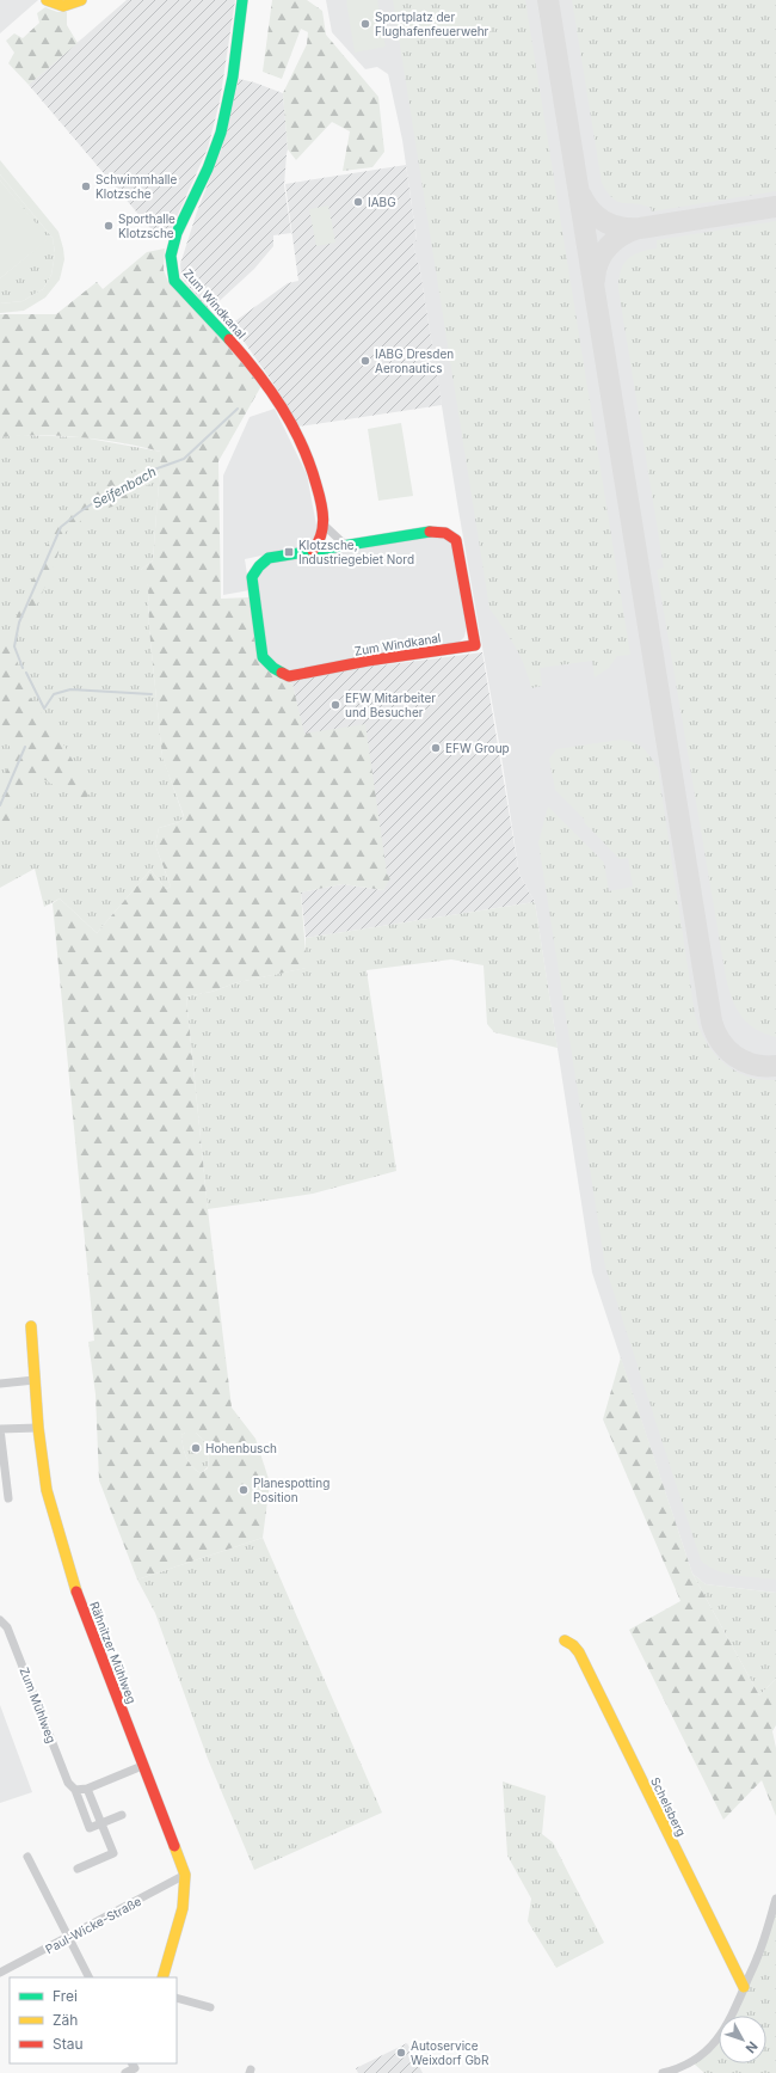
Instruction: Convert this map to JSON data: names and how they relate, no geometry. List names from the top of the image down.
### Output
{
  "streets": {
    "street": [
      "Zum Windkanal",
      "Rähnitzer Mühlweg",
      "Zum Mühlweg",
      "Schelsberg",
      "Paul-Wicke-Straße"
    ]
  },
  "crossings": [
    ["Rähnitzer Mühlweg", "Paul-Wicke-Straße"]
  ],
  "water": ["Seifenbach"],
  "places": {
    "other": [
      "Sportplatz der Flughafenfeuerwehr",
      "Schwimmhalle Klotzsche",
      "IABG",
      "Sporthalle Klotzsche",
      "IABG Dresden Aeronautics",
      "EFW Mitarbeiter und Besucher",
      "EFW Group",
      "Hohenbusch",
      "Planespotting Position",
      "Autoservice Weixdorf GbR"
    ],
    "transit": ["Klotzsche, Industriegebiet Nord"]
  },
  "legend": ["Frei", "Zäh", "Stau"],
  "north": "bottom right"
}
